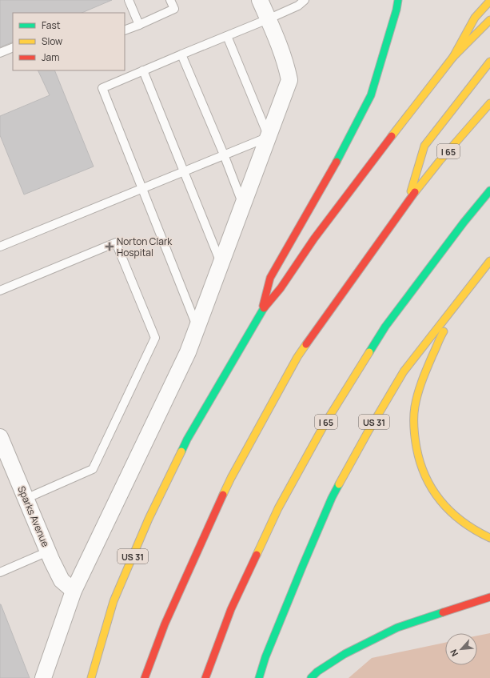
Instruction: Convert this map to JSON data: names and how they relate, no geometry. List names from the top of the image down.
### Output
{
  "streets": {
    "main road": ["I 65", "US 31"],
    "street": ["Sparks Avenue"]
  },
  "places": {
    "health": ["Norton Clark Hospital"]
  },
  "legend": ["Fast", "Slow", "Jam"],
  "north": "bottom left"
}
